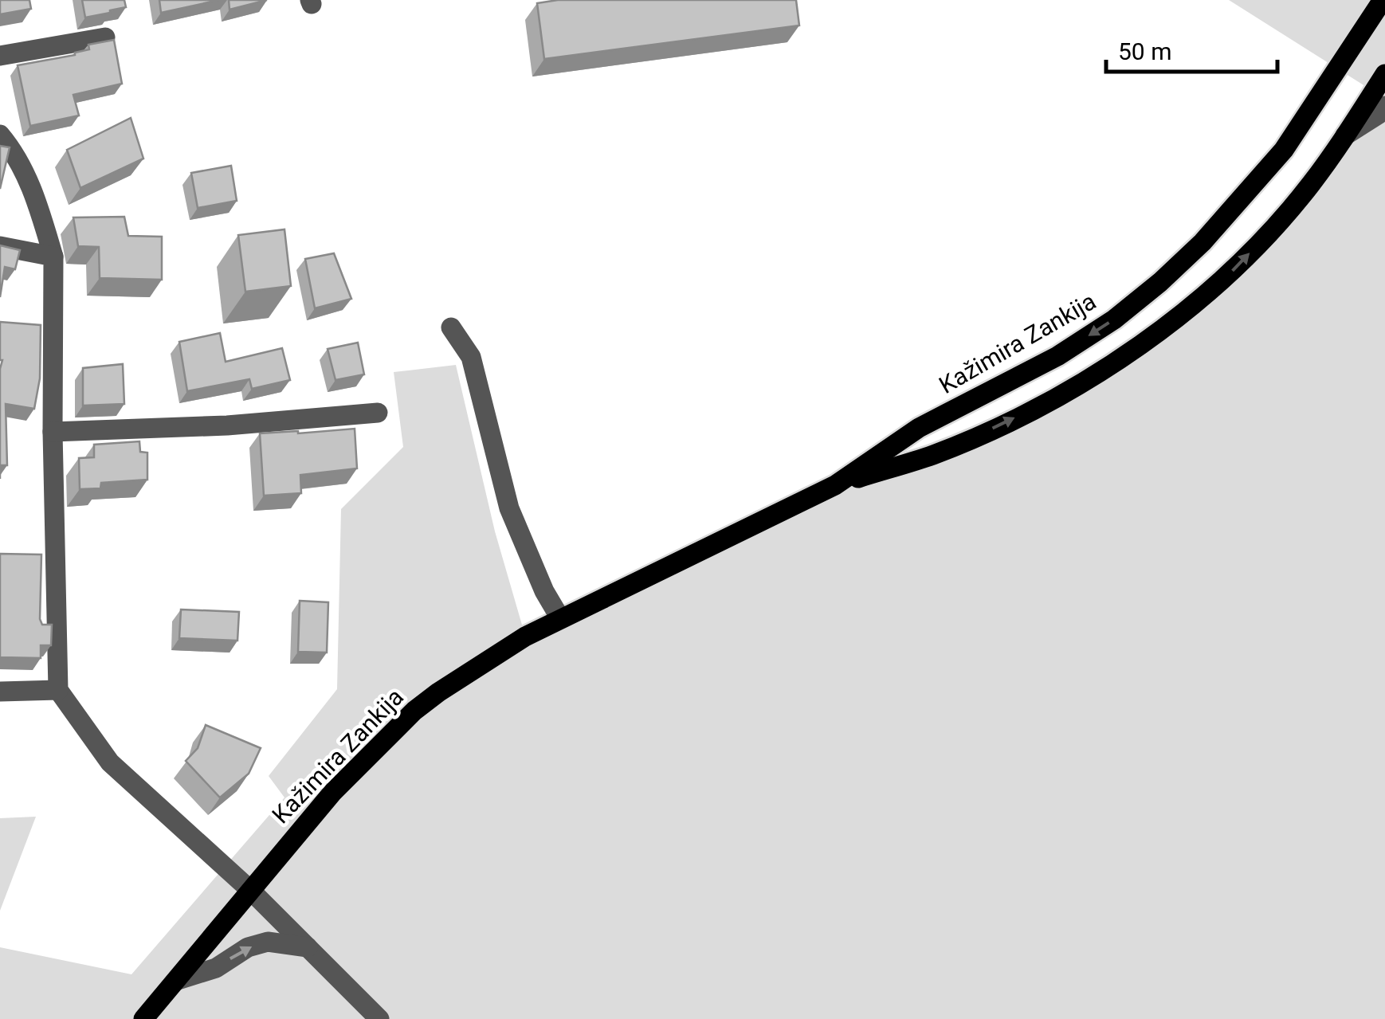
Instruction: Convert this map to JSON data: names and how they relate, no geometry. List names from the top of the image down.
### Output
{
  "streets": {
    "main road": ["Kažimira Zankija"]
  },
  "scale_bar": "50 m"
}
